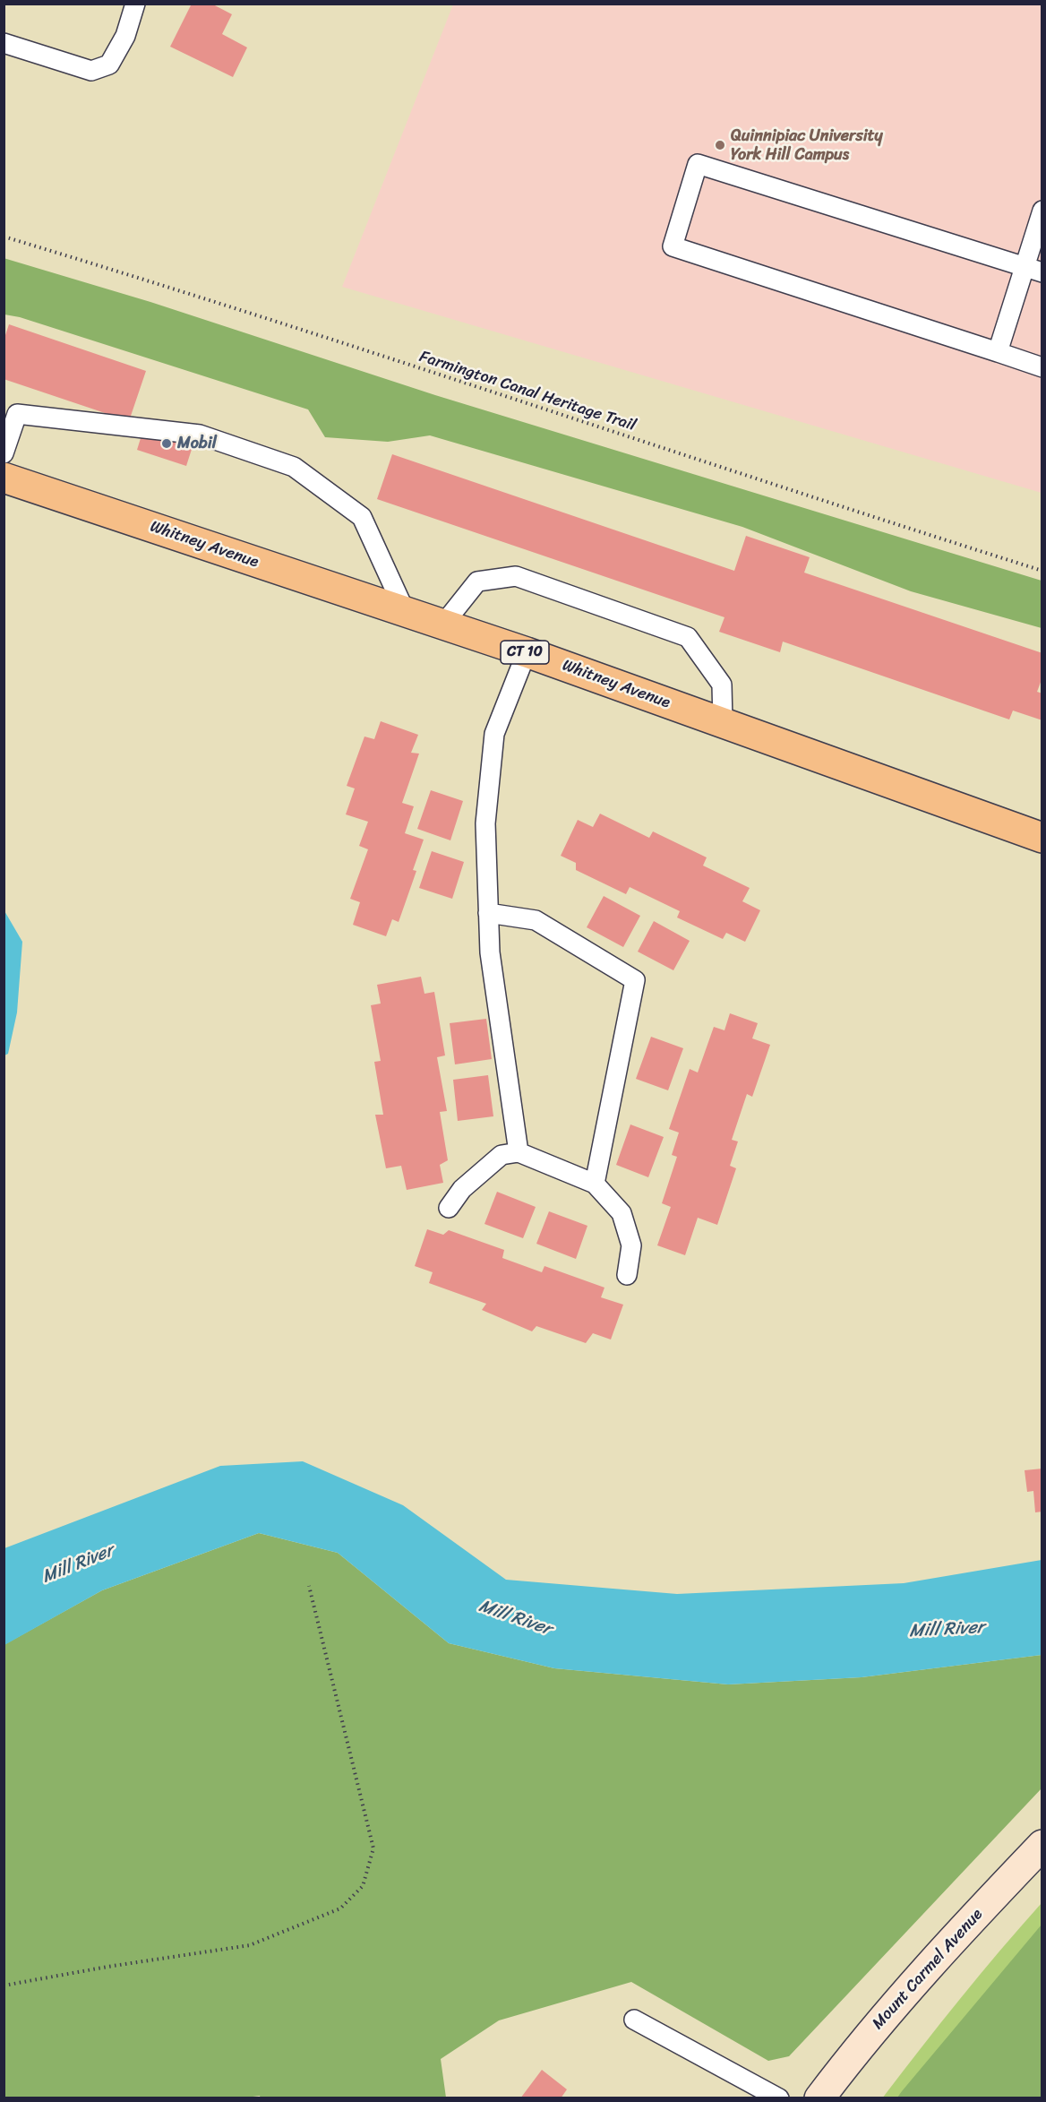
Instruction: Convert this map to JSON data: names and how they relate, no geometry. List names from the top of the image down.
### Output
{
  "streets": {
    "highway": ["Whitney Avenue", "CT 10"],
    "main road": ["Mount Carmel Avenue"],
    "path": ["Farmington Canal Heritage Trail"]
  },
  "water": ["Mill River"],
  "places": ["Quinnipiac University York Hill Campus", "Mobil"]
}
